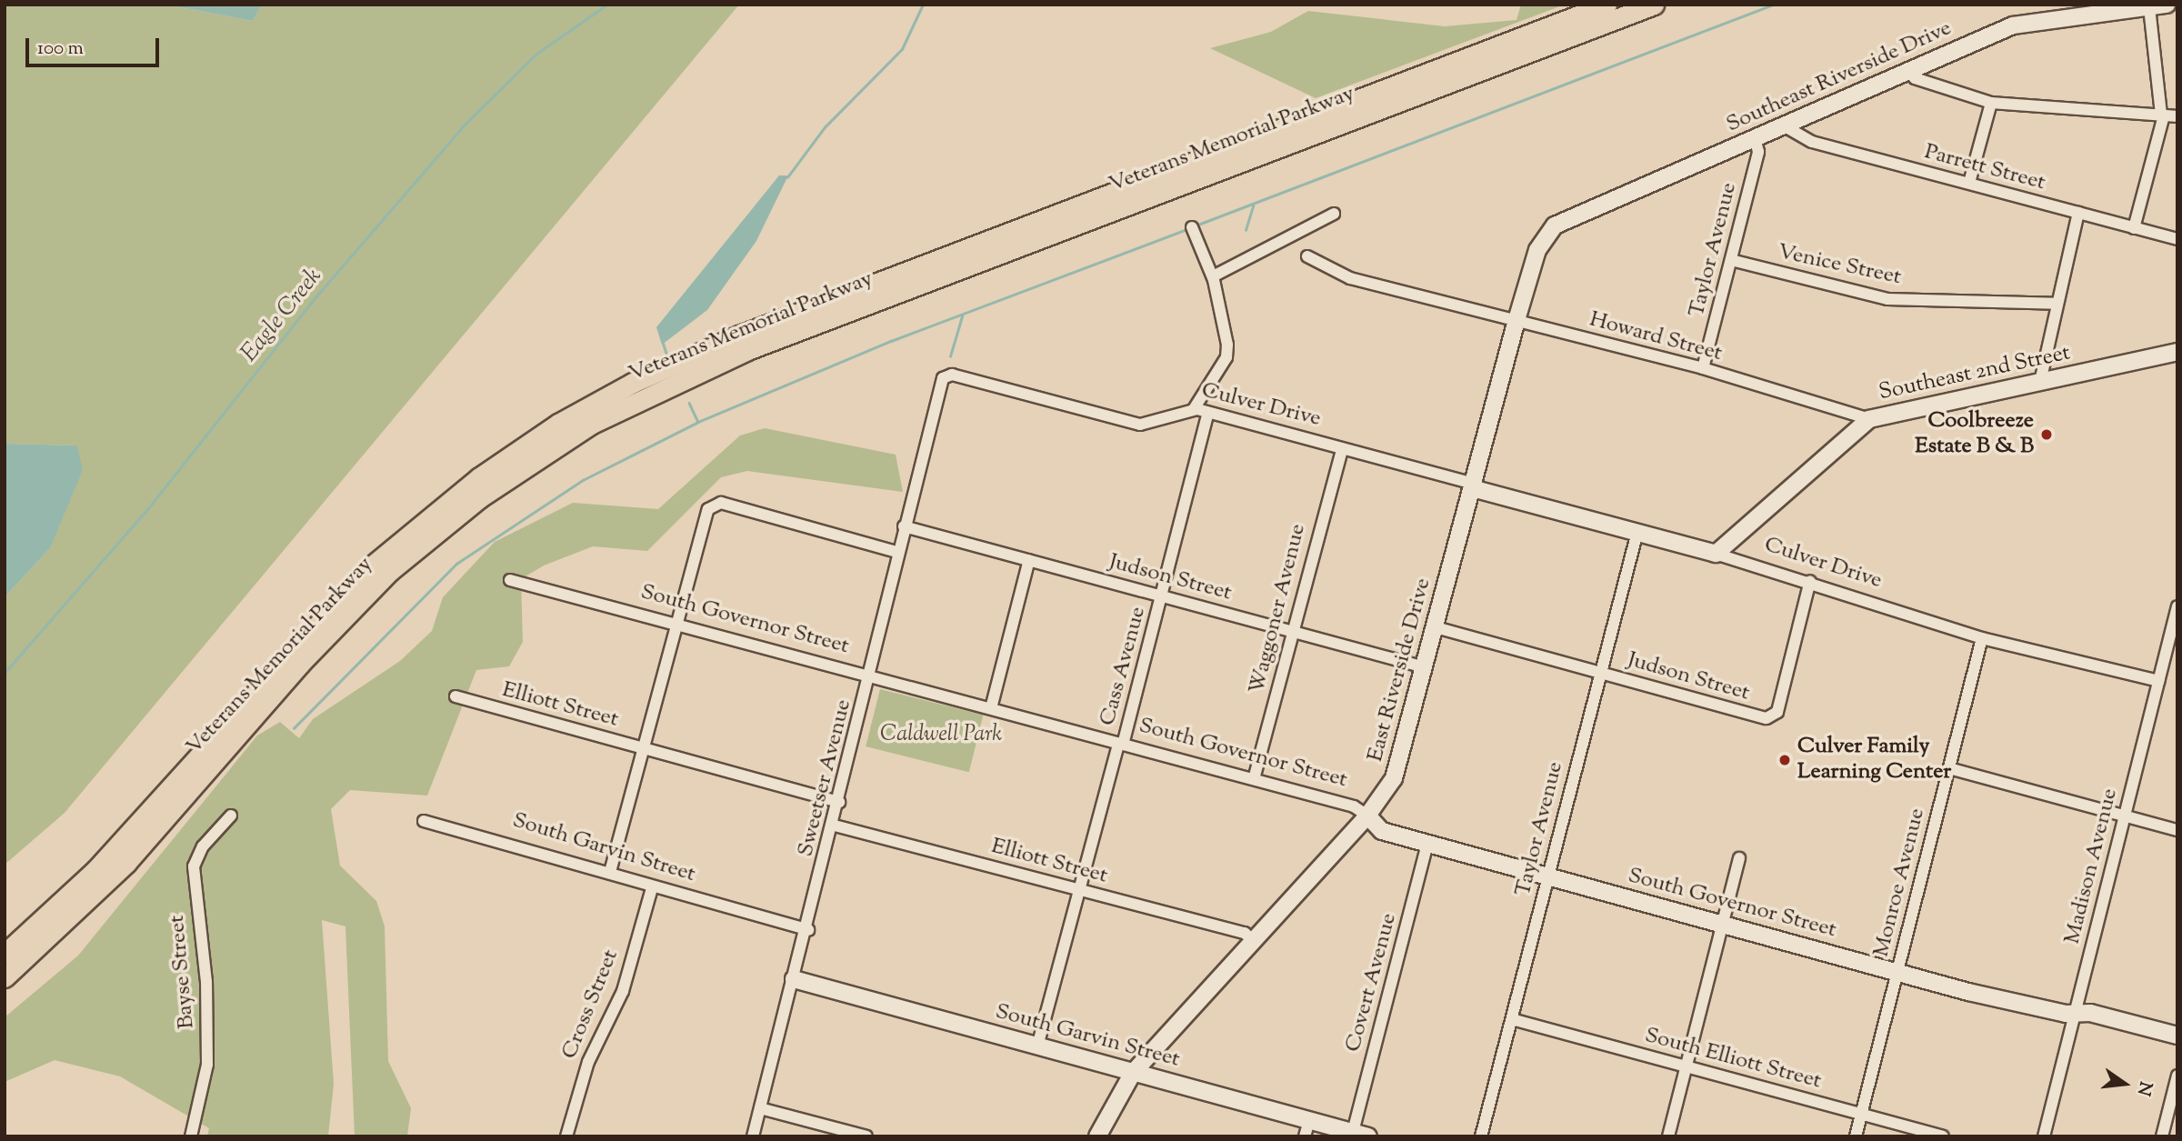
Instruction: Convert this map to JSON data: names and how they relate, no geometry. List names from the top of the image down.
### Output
{
  "streets": {
    "highway": ["Veterans Memorial Parkway"],
    "street": [
      "Southeast Riverside Drive",
      "Parrett Street",
      "Taylor Avenue",
      "Venice Street",
      "Howard Street",
      "Southeast 2nd Street",
      "Culver Drive",
      "Judson Street",
      "Waggoner Avenue",
      "South Governor Street",
      "Cass Avenue",
      "East Riverside Drive",
      "Elliott Street",
      "Sweetser Avenue",
      "South Garvin Street",
      "Madison Avenue",
      "Monroe Avenue",
      "Bayse Street",
      "Covert Avenue",
      "Cross Street",
      "South Elliott Street"
    ]
  },
  "crossings": [
    ["Southeast Riverside Drive", "Parrett Street"],
    ["Southeast Riverside Drive", "Taylor Avenue"],
    ["Southeast Riverside Drive", "East Riverside Drive"],
    ["Taylor Avenue", "Venice Street"],
    ["Taylor Avenue", "Howard Street"],
    ["Taylor Avenue", "Culver Drive"],
    ["Taylor Avenue", "Judson Street"],
    ["Taylor Avenue", "South Governor Street"],
    ["Taylor Avenue", "South Elliott Street"],
    ["Howard Street", "Southeast 2nd Street"],
    ["Howard Street", "East Riverside Drive"],
    ["Southeast 2nd Street", "Culver Drive"],
    ["Culver Drive", "Judson Street"],
    ["Culver Drive", "Waggoner Avenue"],
    ["Culver Drive", "Cass Avenue"],
    ["Culver Drive", "East Riverside Drive"],
    ["Culver Drive", "Sweetser Avenue"],
    ["Culver Drive", "Madison Avenue"],
    ["Culver Drive", "Monroe Avenue"],
    ["Judson Street", "Waggoner Avenue"],
    ["Judson Street", "Cass Avenue"],
    ["Judson Street", "East Riverside Drive"],
    ["Judson Street", "Sweetser Avenue"],
    ["Waggoner Avenue", "South Governor Street"],
    ["South Governor Street", "Cass Avenue"],
    ["South Governor Street", "East Riverside Drive"],
    ["South Governor Street", "Sweetser Avenue"],
    ["South Governor Street", "Madison Avenue"],
    ["South Governor Street", "Monroe Avenue"],
    ["South Governor Street", "Covert Avenue"],
    ["Cass Avenue", "Elliott Street"],
    ["Cass Avenue", "South Garvin Street"],
    ["East Riverside Drive", "Elliott Street"],
    ["East Riverside Drive", "South Garvin Street"],
    ["Elliott Street", "Sweetser Avenue"],
    ["Sweetser Avenue", "South Garvin Street"],
    ["South Garvin Street", "Covert Avenue"],
    ["South Garvin Street", "Cross Street"],
    ["Monroe Avenue", "South Elliott Street"]
  ],
  "water": ["Eagle Creek"],
  "parks": ["Caldwell Park"],
  "places": ["Coolbreeze Estate B & B", "Culver Family Learning Center"],
  "scale_bar": "100 m",
  "north": "right"
}
